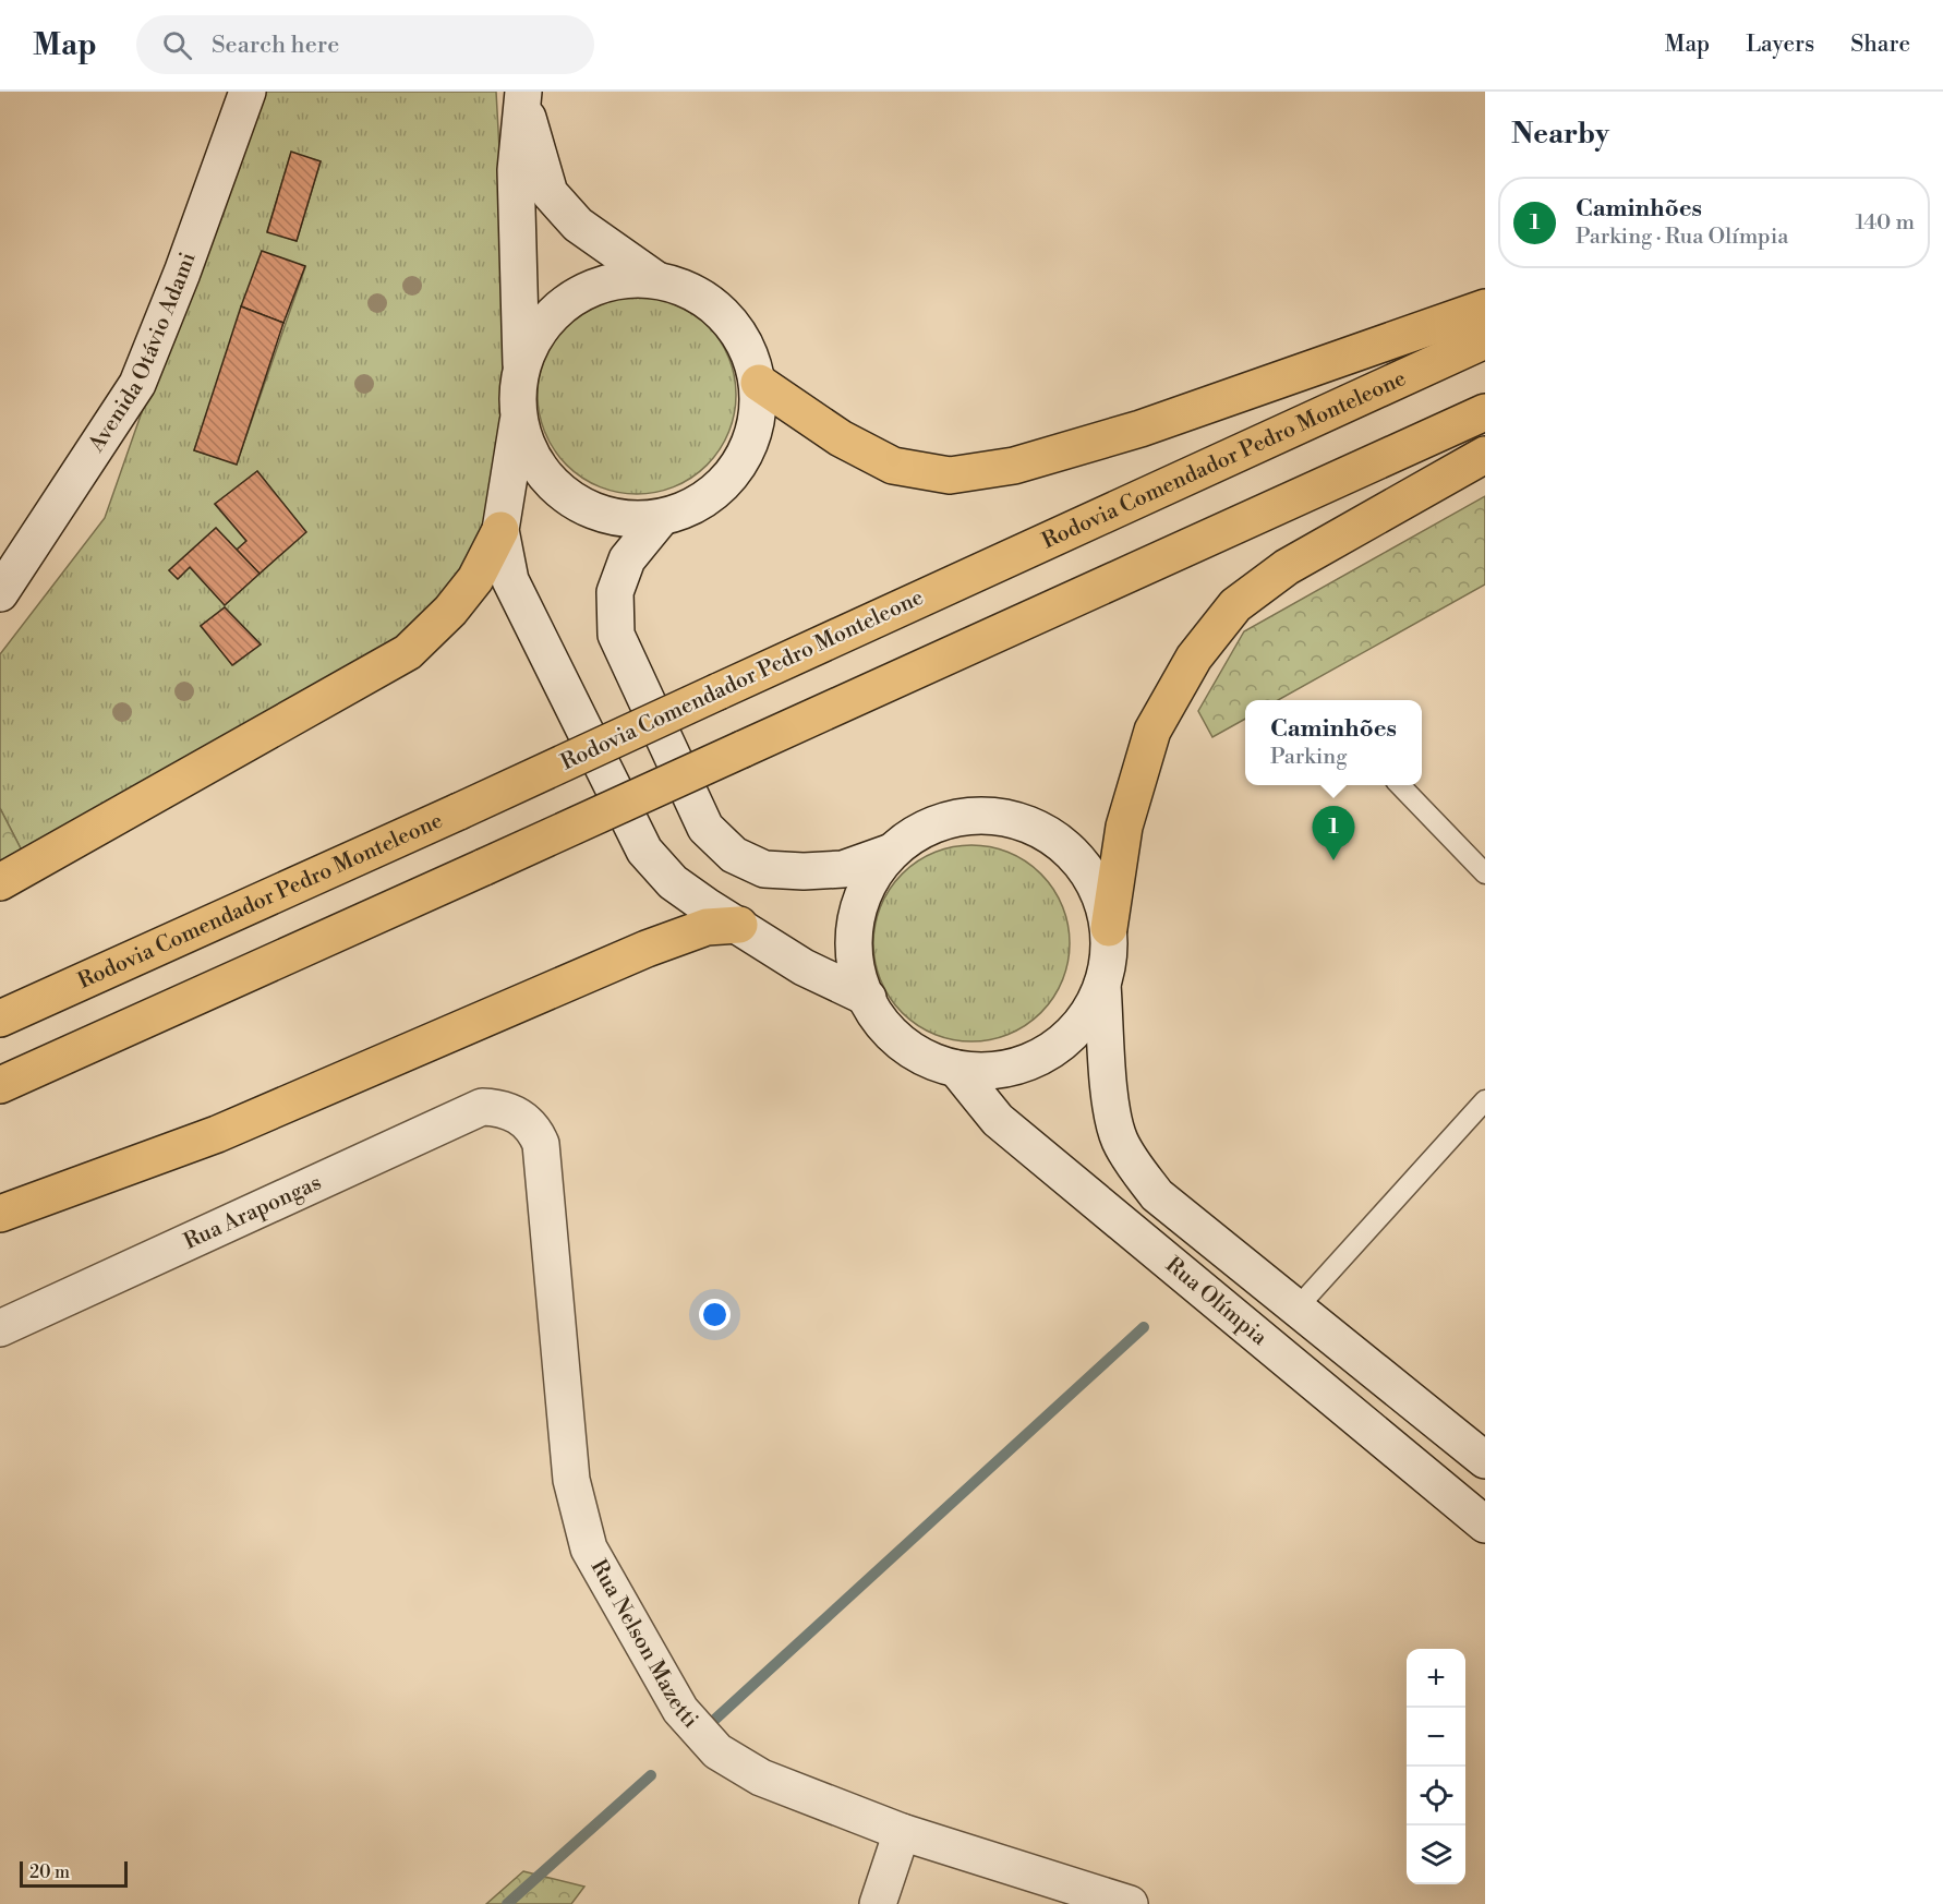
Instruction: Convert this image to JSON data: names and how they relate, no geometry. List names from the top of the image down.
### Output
{
  "streets": {
    "main road": [
      "Avenida Otávio Adami",
      "Rodovia Comendador Pedro Monteleone",
      "Rua Arapongas",
      "Rua Olímpia",
      "Rua Nelson Mazetti"
    ]
  },
  "crossings": [
    ["Rua Arapongas", "Rua Nelson Mazetti"]
  ],
  "scale_bar": "20 m",
  "page": {
    "header": "Map",
    "search": "Search here",
    "nav": ["Map", "Layers", "Share"],
    "heading": "Nearby",
    "list": [
      {
        "mark": "1",
        "name": "Caminhões",
        "note": "Parking · Rua Olímpia",
        "value": "140 m"
      }
    ],
    "popup": ["Caminhões", "Parking"],
    "pins": "1",
    "map_buttons": ["+", "−"],
    "scale": "20 m"
  }
}
